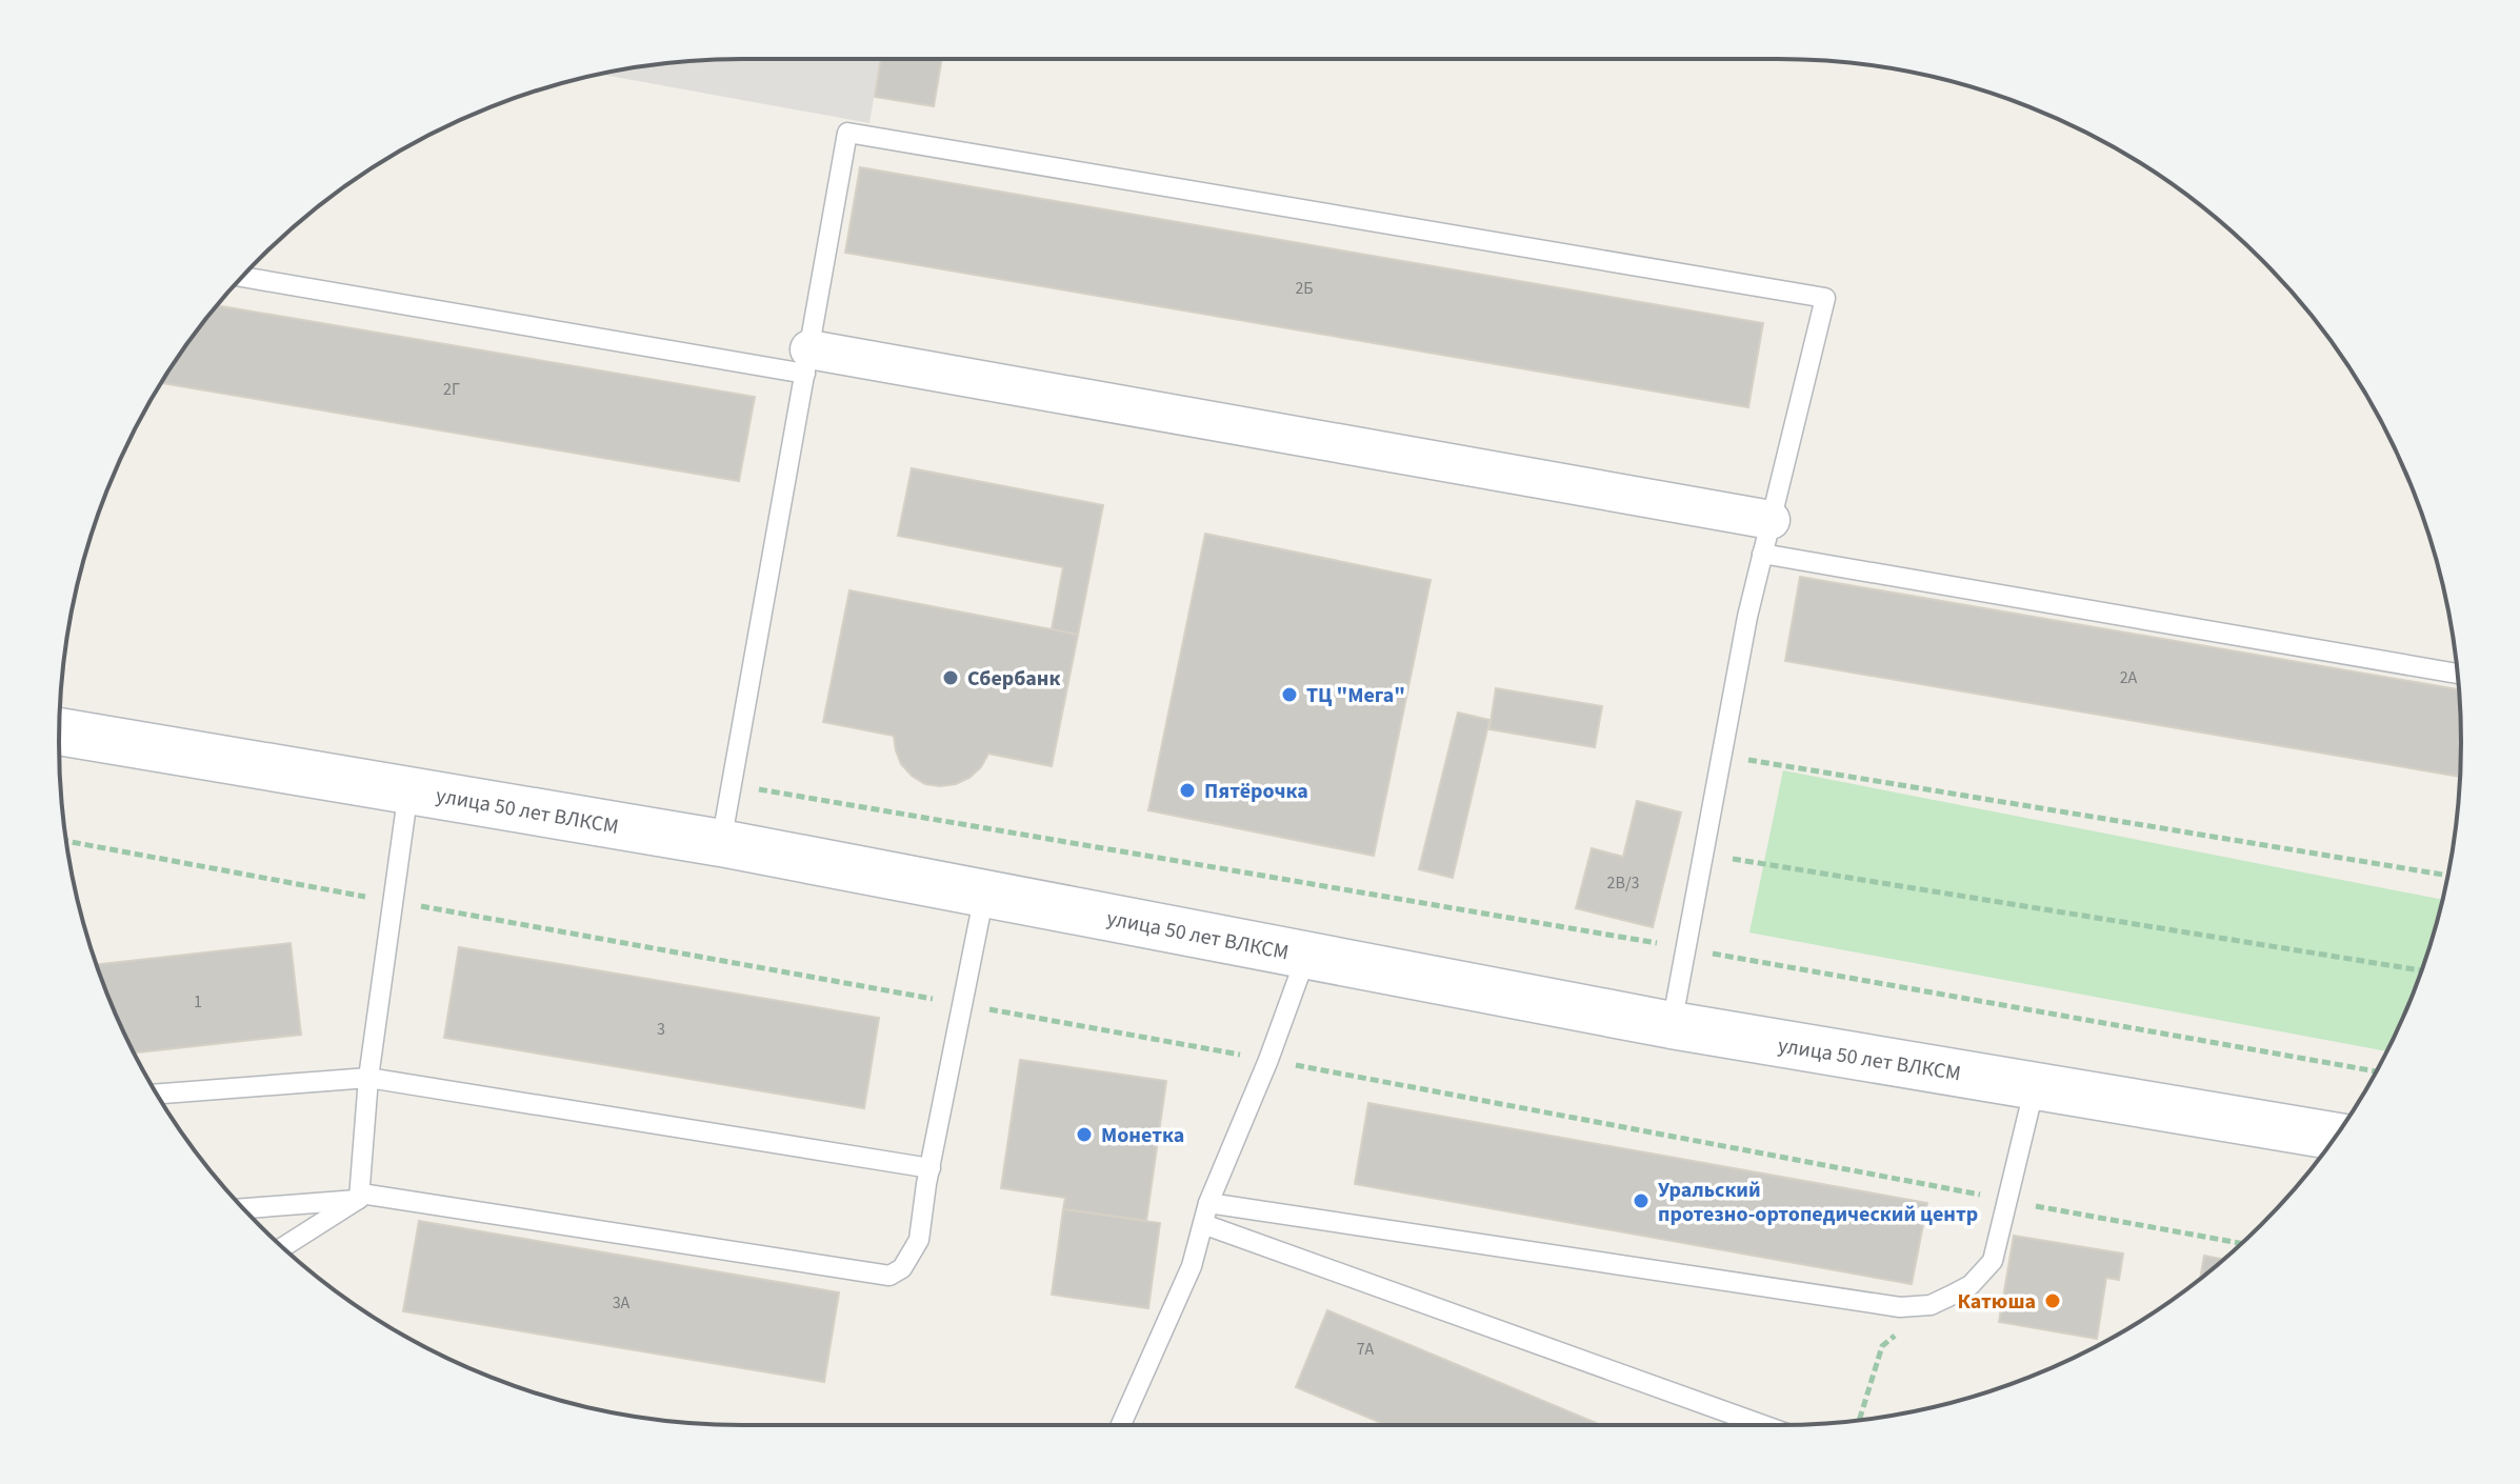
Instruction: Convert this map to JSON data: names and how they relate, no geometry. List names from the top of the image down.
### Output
{
  "streets": {
    "street": ["улица 50 лет ВЛКСМ"]
  },
  "places": [
    "Сбербанк",
    "ТЦ \"Мега\"",
    "Пятёрочка",
    "Монетка",
    "Уральский протезно-ортопедический центр",
    "Катюша"
  ],
  "house_numbers": [
    "2Б",
    "2Г",
    "2А",
    "2В/3",
    "1",
    "3",
    "3А",
    "7А"
  ]
}
